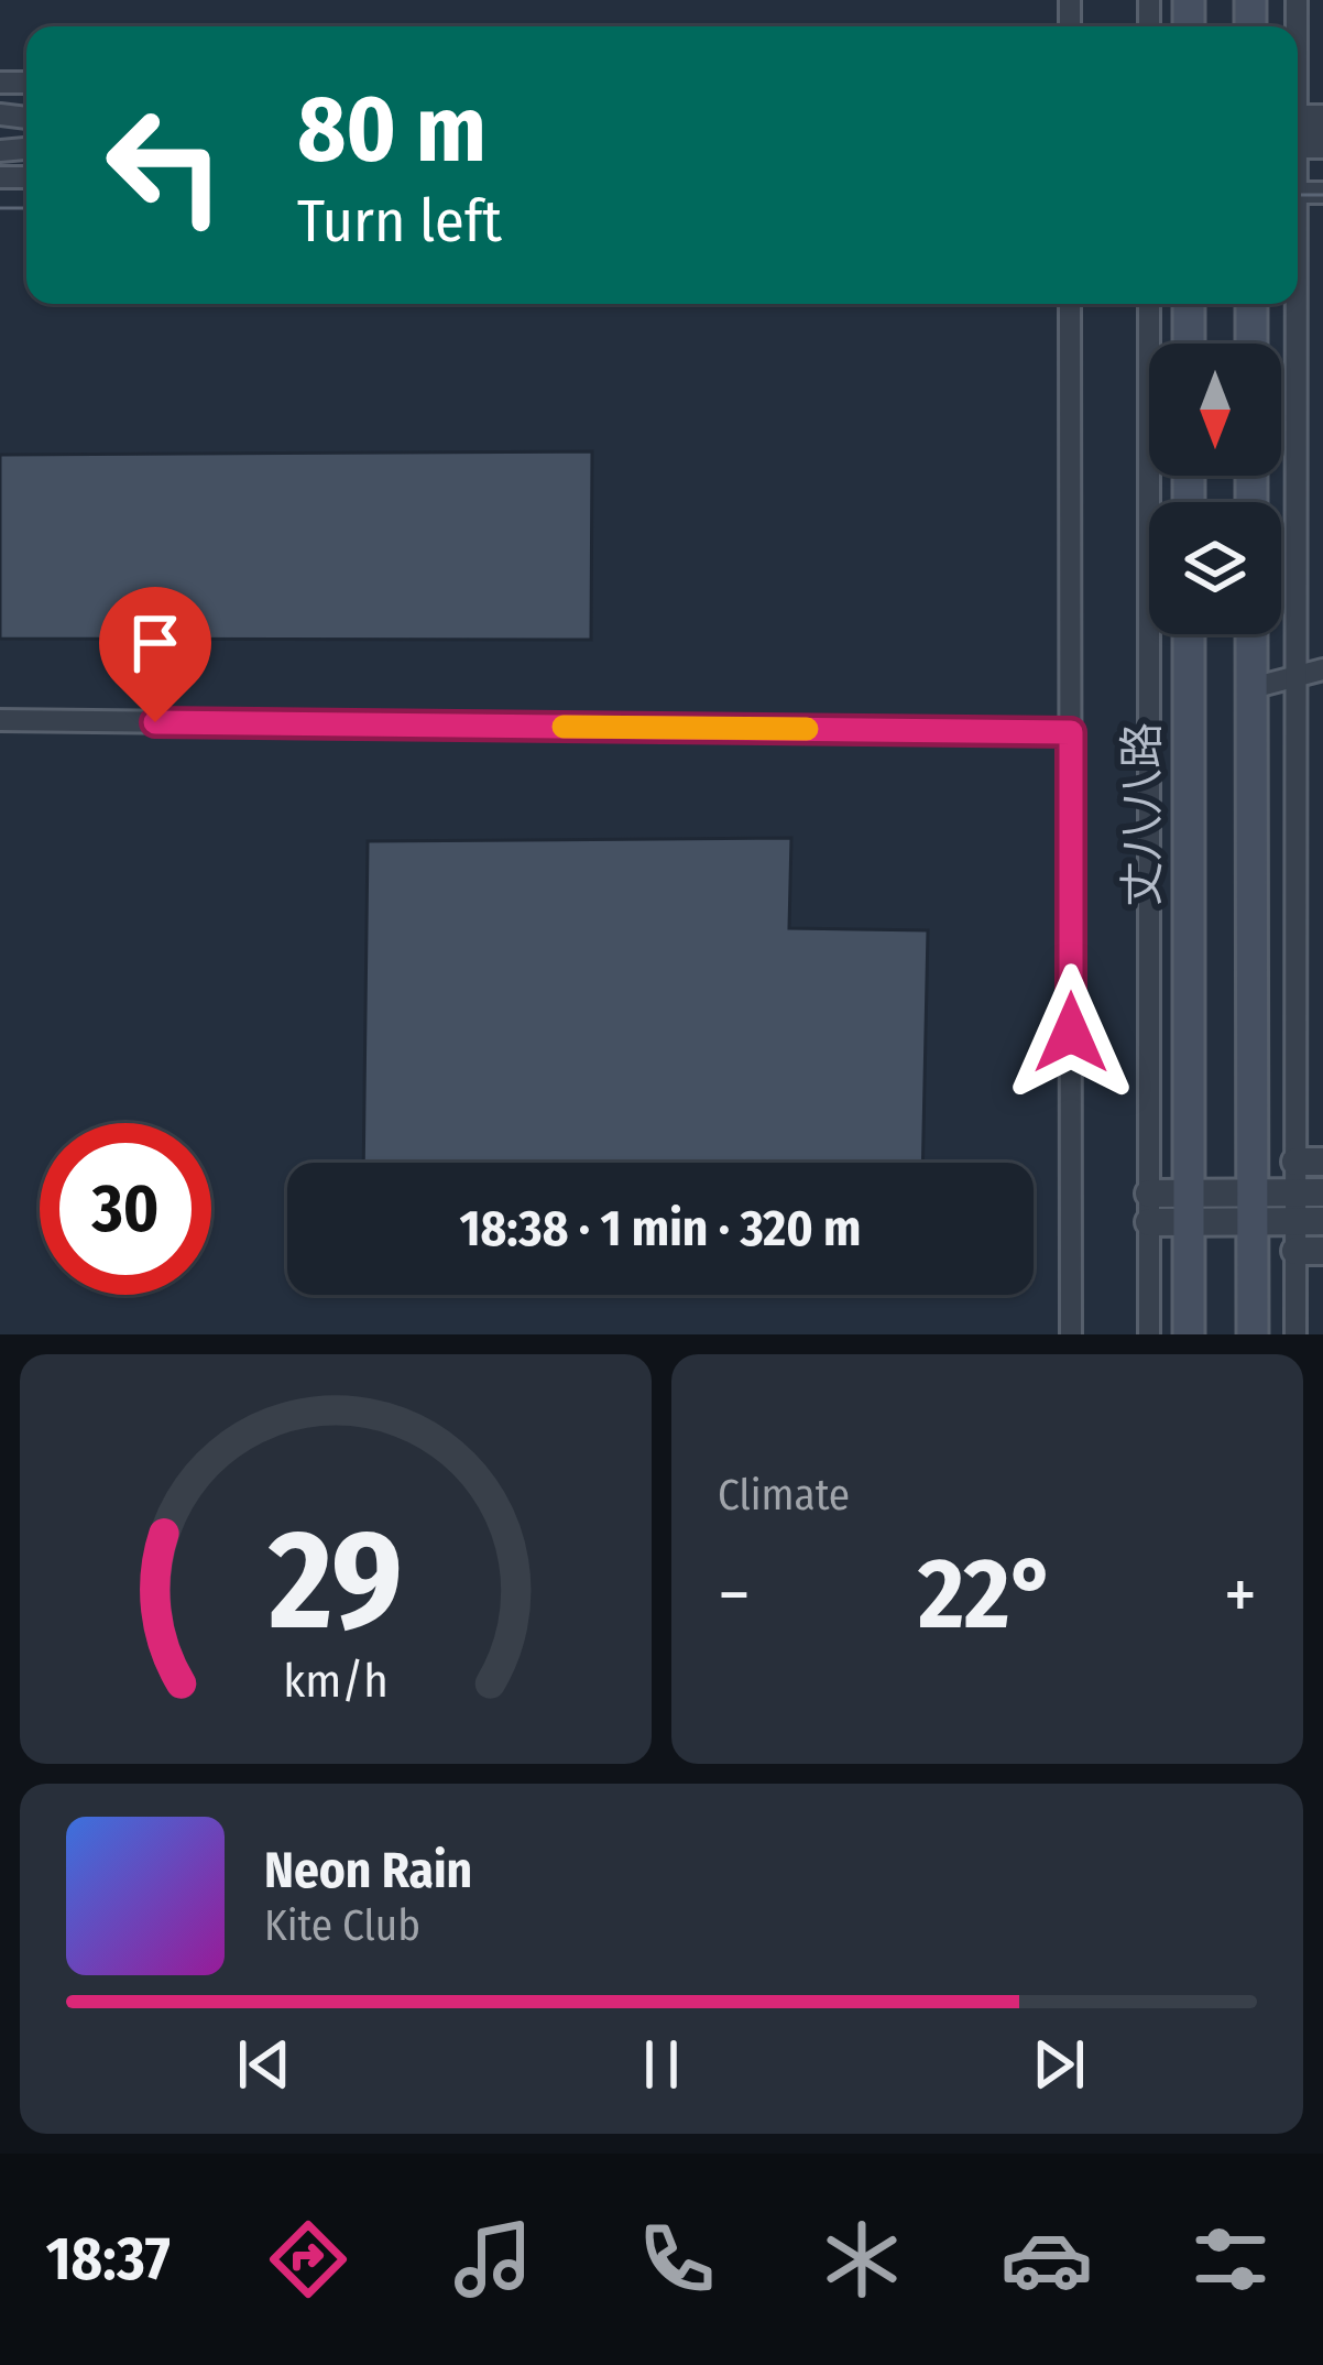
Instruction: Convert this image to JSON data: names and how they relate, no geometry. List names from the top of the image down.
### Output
{
  "streets": {
    "main road": ["丈八八路"]
  },
  "north": "bottom",
  "page": {
    "turn": ["80 m", "Turn left"],
    "limit": "30",
    "trip": "18:38 · 1 min · 320 m",
    "tile": "Climate",
    "heat": ["−", "22°", "+"],
    "song": ["Neon Rain", "Kite Club"],
    "tabs": "18:37",
    "gauge": ["29", "km/h"]
  }
}
